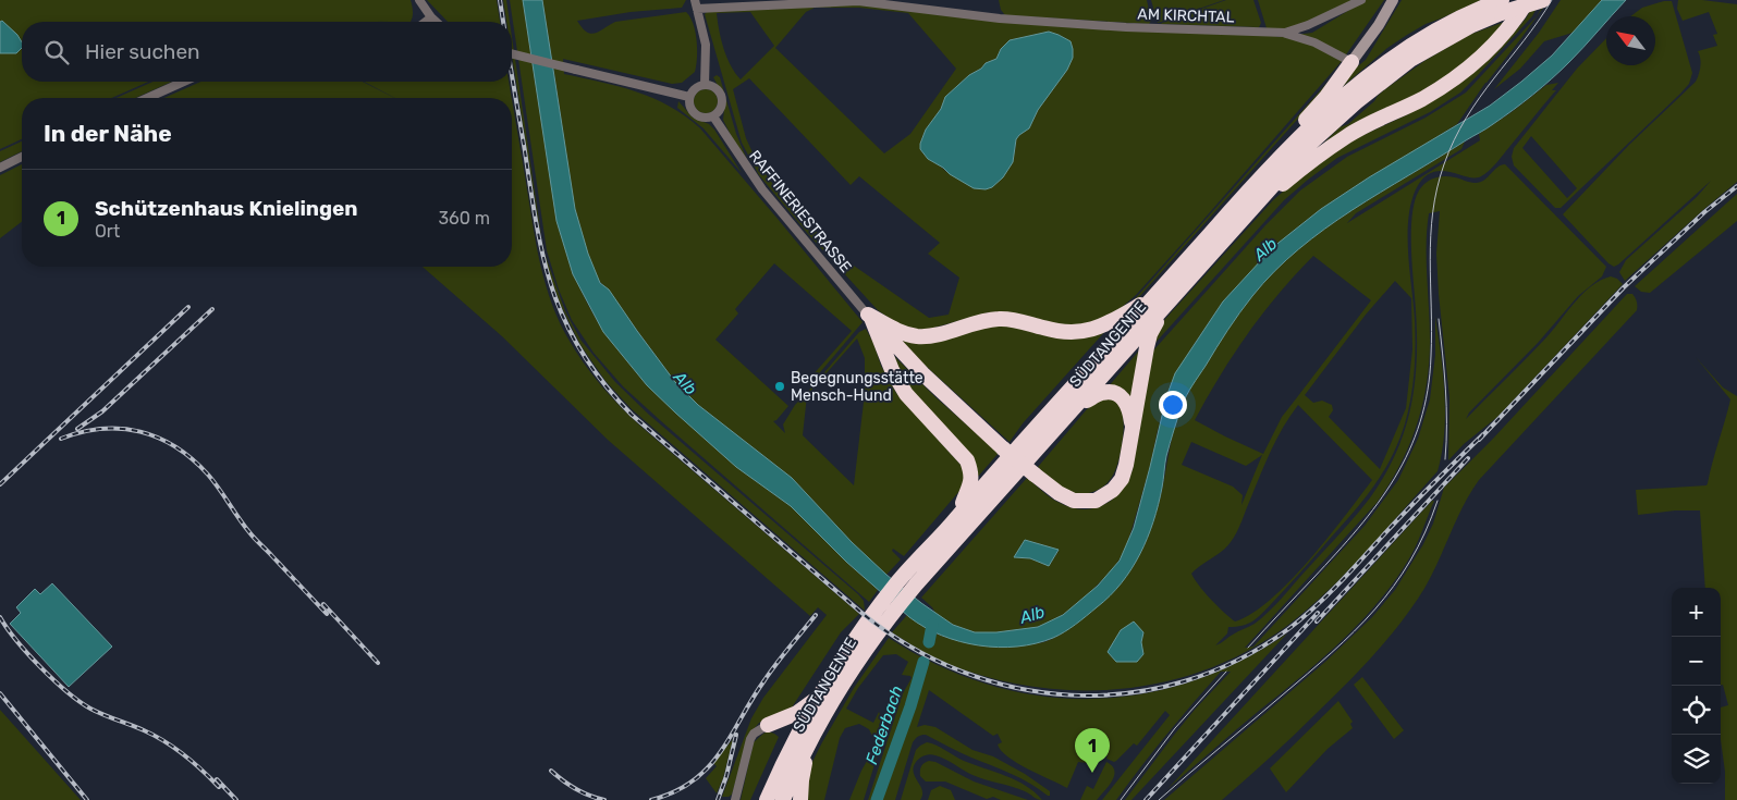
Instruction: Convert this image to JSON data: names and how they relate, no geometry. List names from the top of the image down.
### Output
{
  "streets": {
    "highway": ["SÜDTANGENTE"],
    "street": ["AM KIRCHTAL", "RAFFINERIESTRASSE"]
  },
  "water": ["Alb", "Federbach"],
  "places": ["Begegnungsstätte Mensch-Hund"],
  "north": "top left",
  "page": {
    "search": "Hier suchen",
    "heading": "In der Nähe",
    "list": [
      {
        "mark": "1",
        "name": "Schützenhaus Knielingen",
        "note": "Ort",
        "value": "360 m"
      }
    ],
    "map_buttons": ["+", "−"],
    "pins": "1"
  }
}
